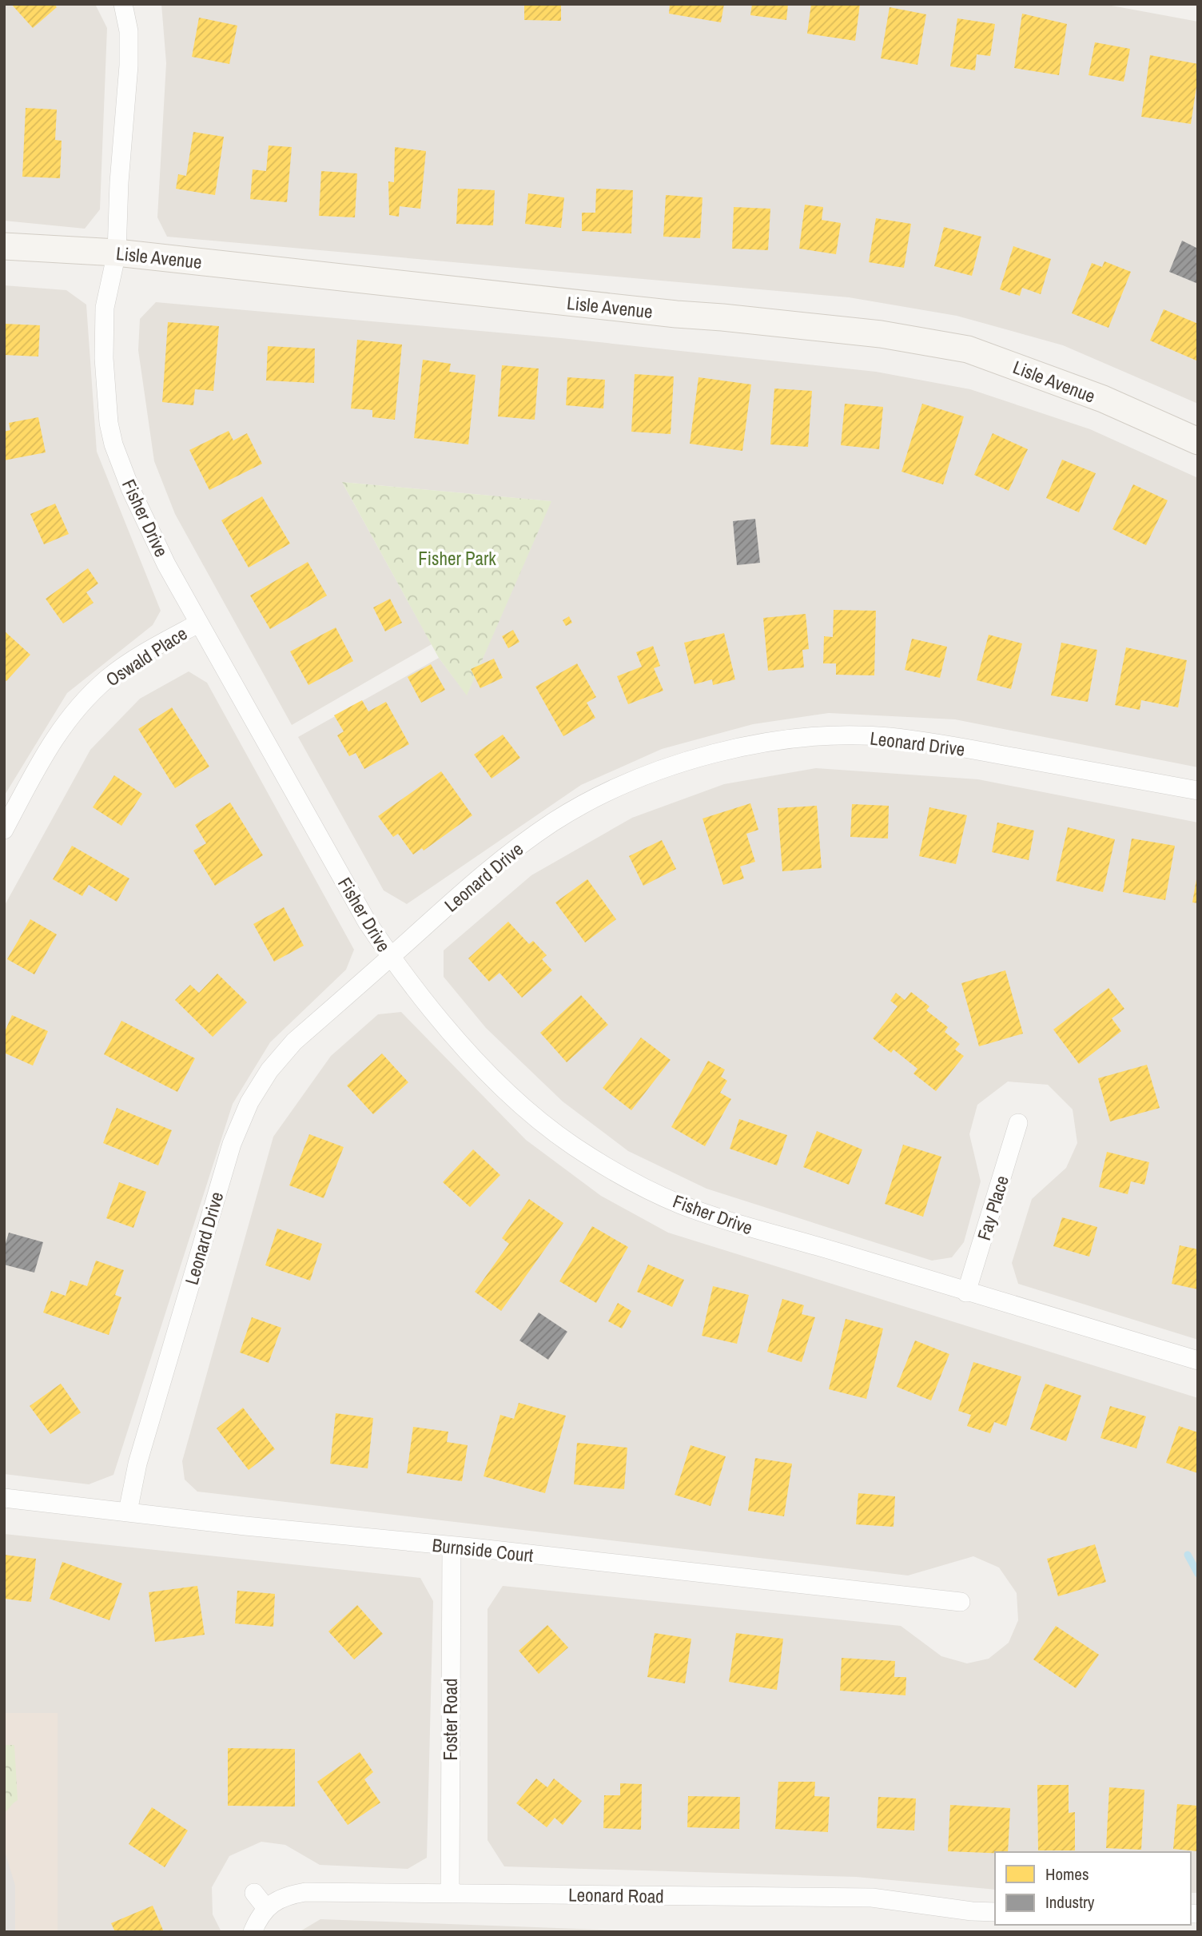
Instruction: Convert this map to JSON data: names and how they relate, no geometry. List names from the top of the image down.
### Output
{
  "streets": {
    "street": [
      "Lisle Avenue",
      "Fisher Drive",
      "Oswald Place",
      "Leonard Drive",
      "Fay Place",
      "Burnside Court",
      "Foster Road",
      "Leonard Road"
    ]
  },
  "crossings": [
    ["Lisle Avenue", "Fisher Drive"],
    ["Fisher Drive", "Oswald Place"],
    ["Fisher Drive", "Leonard Drive"],
    ["Fisher Drive", "Fay Place"],
    ["Leonard Drive", "Burnside Court"],
    ["Burnside Court", "Foster Road"],
    ["Foster Road", "Leonard Road"]
  ],
  "parks": ["Fisher Park"],
  "legend": ["Homes", "Industry"]
}
